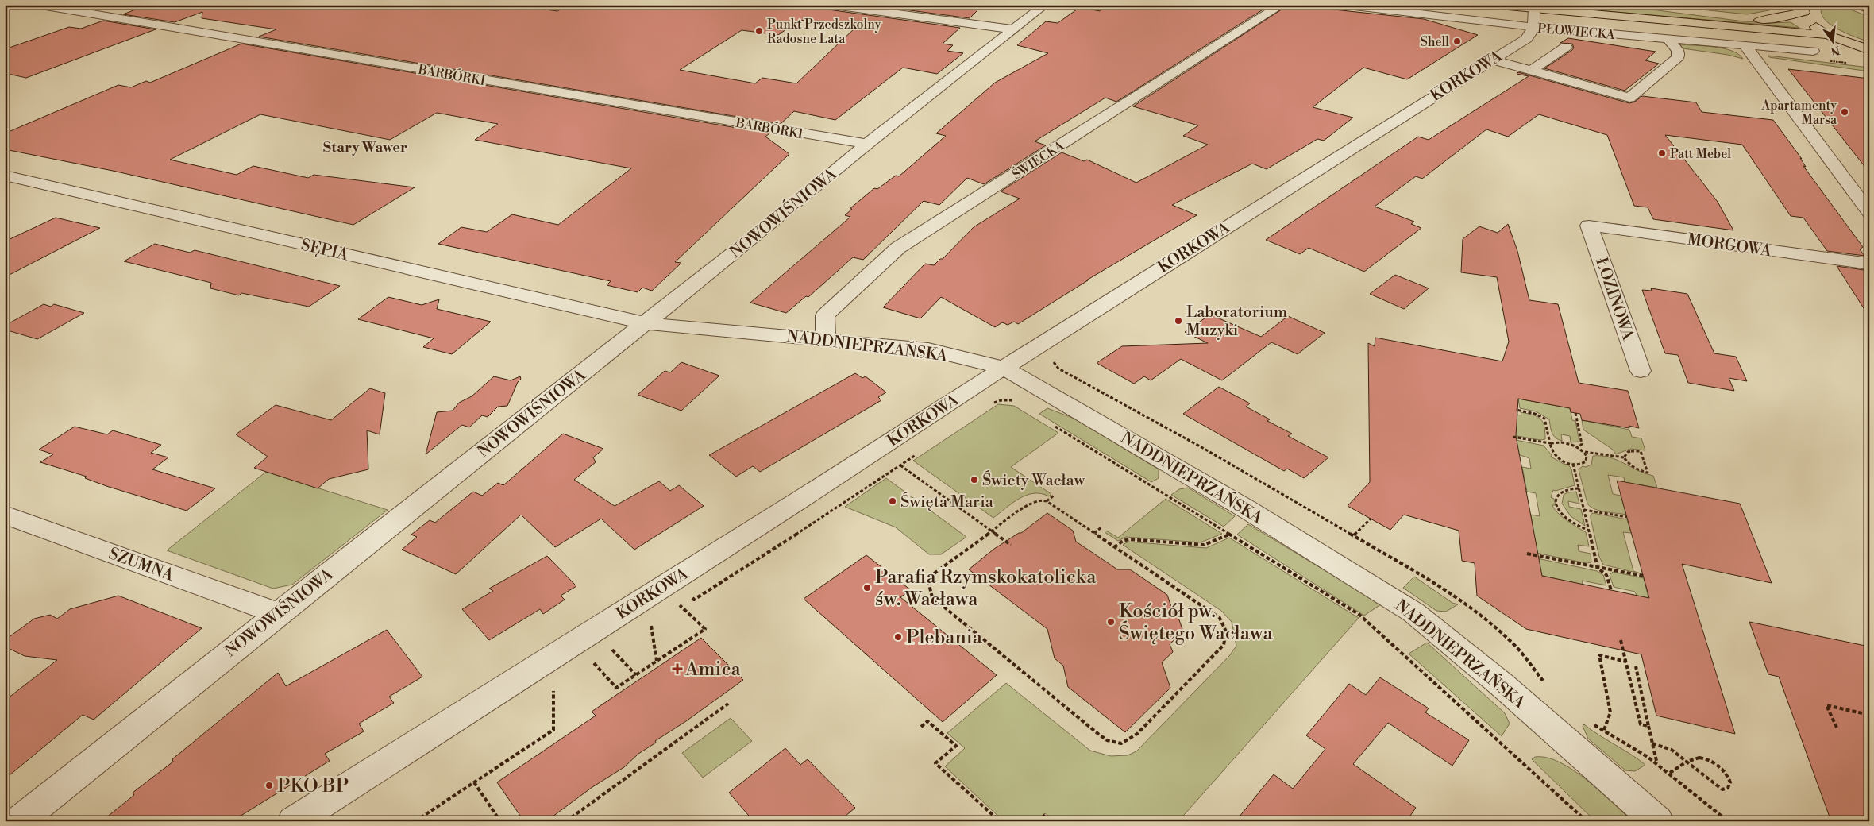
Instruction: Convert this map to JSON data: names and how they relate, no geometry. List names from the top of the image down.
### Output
{
  "streets": {
    "main road": ["PŁOWIECKA"],
    "street": [
      "BARBÓRKI",
      "KORKOWA",
      "ŚWIECKA",
      "NOWOWIŚNIOWA",
      "MORGOWA",
      "SĘPIA",
      "ŁOZINOWA",
      "NADDNIEPRZAŃSKA",
      "SZUMNA"
    ]
  },
  "crossings": [
    ["PŁOWIECKA", "KORKOWA"],
    ["BARBÓRKI", "NOWOWIŚNIOWA"],
    ["KORKOWA", "NADDNIEPRZAŃSKA"],
    ["ŚWIECKA", "NADDNIEPRZAŃSKA"],
    ["NOWOWIŚNIOWA", "SĘPIA"],
    ["NOWOWIŚNIOWA", "NADDNIEPRZAŃSKA"],
    ["NOWOWIŚNIOWA", "SZUMNA"],
    ["MORGOWA", "ŁOZINOWA"],
    ["SĘPIA", "NADDNIEPRZAŃSKA"]
  ],
  "districts": ["Stary Wawer"],
  "places": {
    "other": [
      "Punkt Przedszkolny Radosne Lata",
      "Shell",
      "Apartamenty Marsa",
      "Patt Mebel",
      "Laboratorium Muzyki",
      "Świety Wacław",
      "Święta Maria",
      "Parafia Rzymskokatolicka św. Wacława",
      "Kościół pw. Świętego Wacława",
      "Plebania",
      "PKO BP"
    ],
    "health": ["Amica"]
  },
  "north": "bottom"
}
